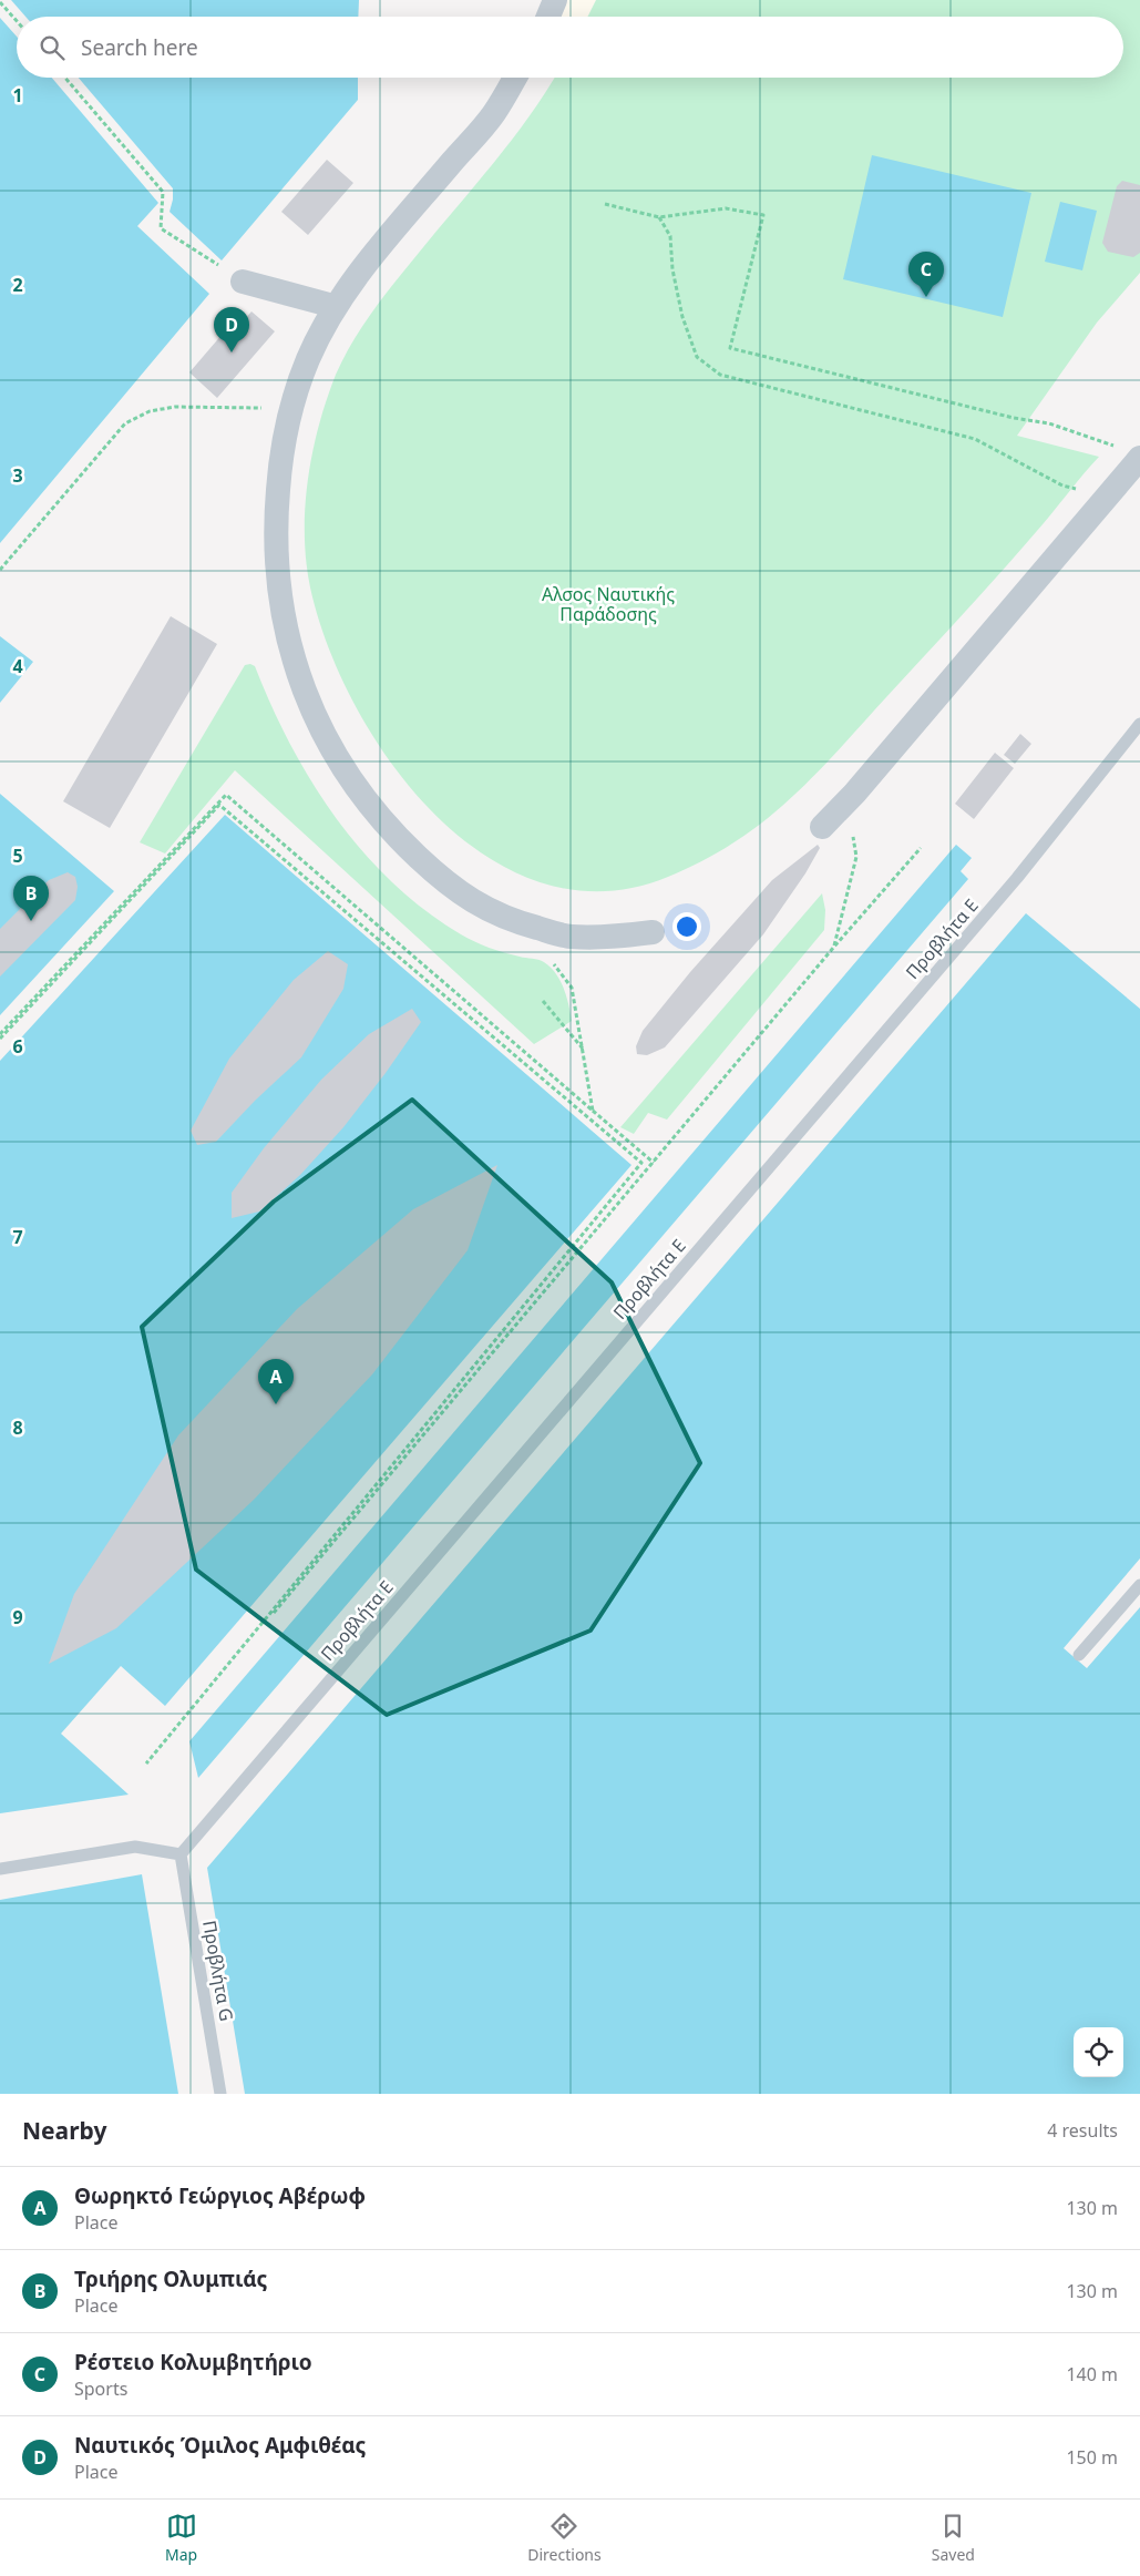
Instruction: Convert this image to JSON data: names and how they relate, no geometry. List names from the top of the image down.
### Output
{
  "streets": {
    "lane": ["Προβλήτα E", "Προβλήτα G"]
  },
  "crossings": [
    ["Προβλήτα E", "Προβλήτα G"]
  ],
  "parks": ["Αλσος Ναυτικής Παράδοσης"],
  "page": {
    "search": "Search here",
    "pins": [
      "C",
      "D",
      "B",
      "A"
    ],
    "heading": ["Nearby", "4 results"],
    "list": [
      {
        "mark": "A",
        "name": "Θωρηκτό Γεώργιος Αβέρωφ",
        "note": "Place",
        "value": "130 m"
      },
      {
        "mark": "B",
        "name": "Τριήρης Ολυμπιάς",
        "note": "Place",
        "value": "130 m"
      },
      {
        "mark": "C",
        "name": "Ρέστειο Κολυμβητήριο",
        "note": "Sports",
        "value": "140 m"
      },
      {
        "mark": "D",
        "name": "Ναυτικός Όμιλος Αμφιθέας",
        "note": "Place",
        "value": "150 m"
      }
    ],
    "nav": ["Map", "Directions", "Saved"]
  },
  "grid": {
    "rows": [
      "1",
      "2",
      "3",
      "4",
      "5",
      "6",
      "7",
      "8",
      "9"
    ]
  }
}
